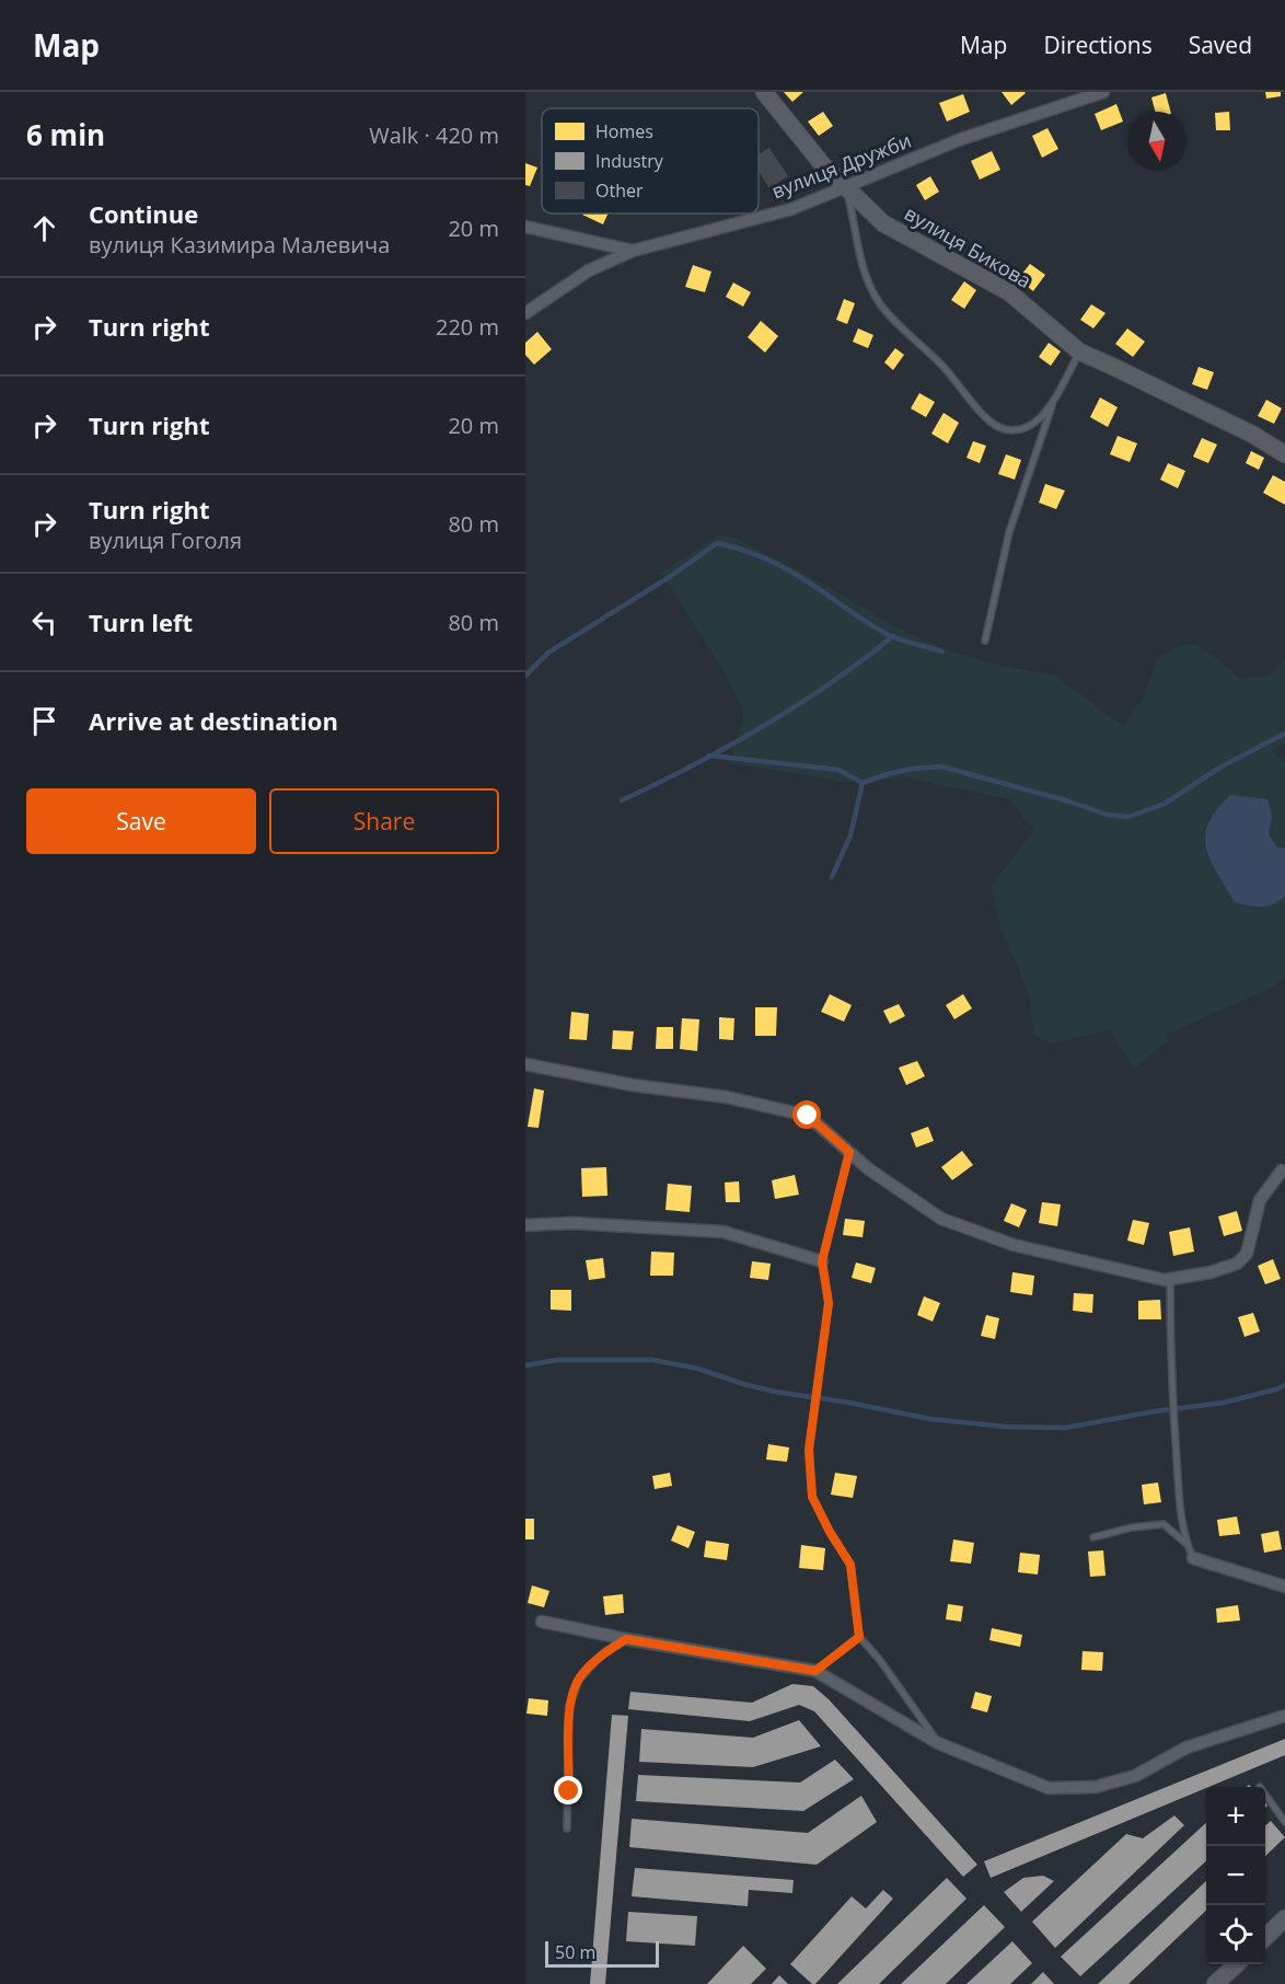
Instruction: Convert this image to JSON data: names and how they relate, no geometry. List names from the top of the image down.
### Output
{
  "streets": {
    "street": ["вулиця Дружби", "вулиця Бикова"]
  },
  "crossings": [
    ["вулиця Дружби", "вулиця Бикова"]
  ],
  "legend": ["Homes", "Industry", "Other"],
  "scale_bar": "50 m",
  "north": "bottom",
  "page": {
    "header": "Map",
    "nav": ["Map", "Directions", "Saved"],
    "heading": ["6 min", "Walk · 420 m"],
    "list": [
      ["Continue", "вулиця Казимира Малевича", "20 m"],
      ["Turn right", "220 m"],
      ["Turn right", "20 m"],
      ["Turn right", "вулиця Гоголя", "80 m"],
      ["Turn left", "80 m"],
      "Arrive at destination"
    ],
    "buttons": ["Save", "Share"],
    "map_buttons": ["+", "−"],
    "scale": "50 m"
  }
}
